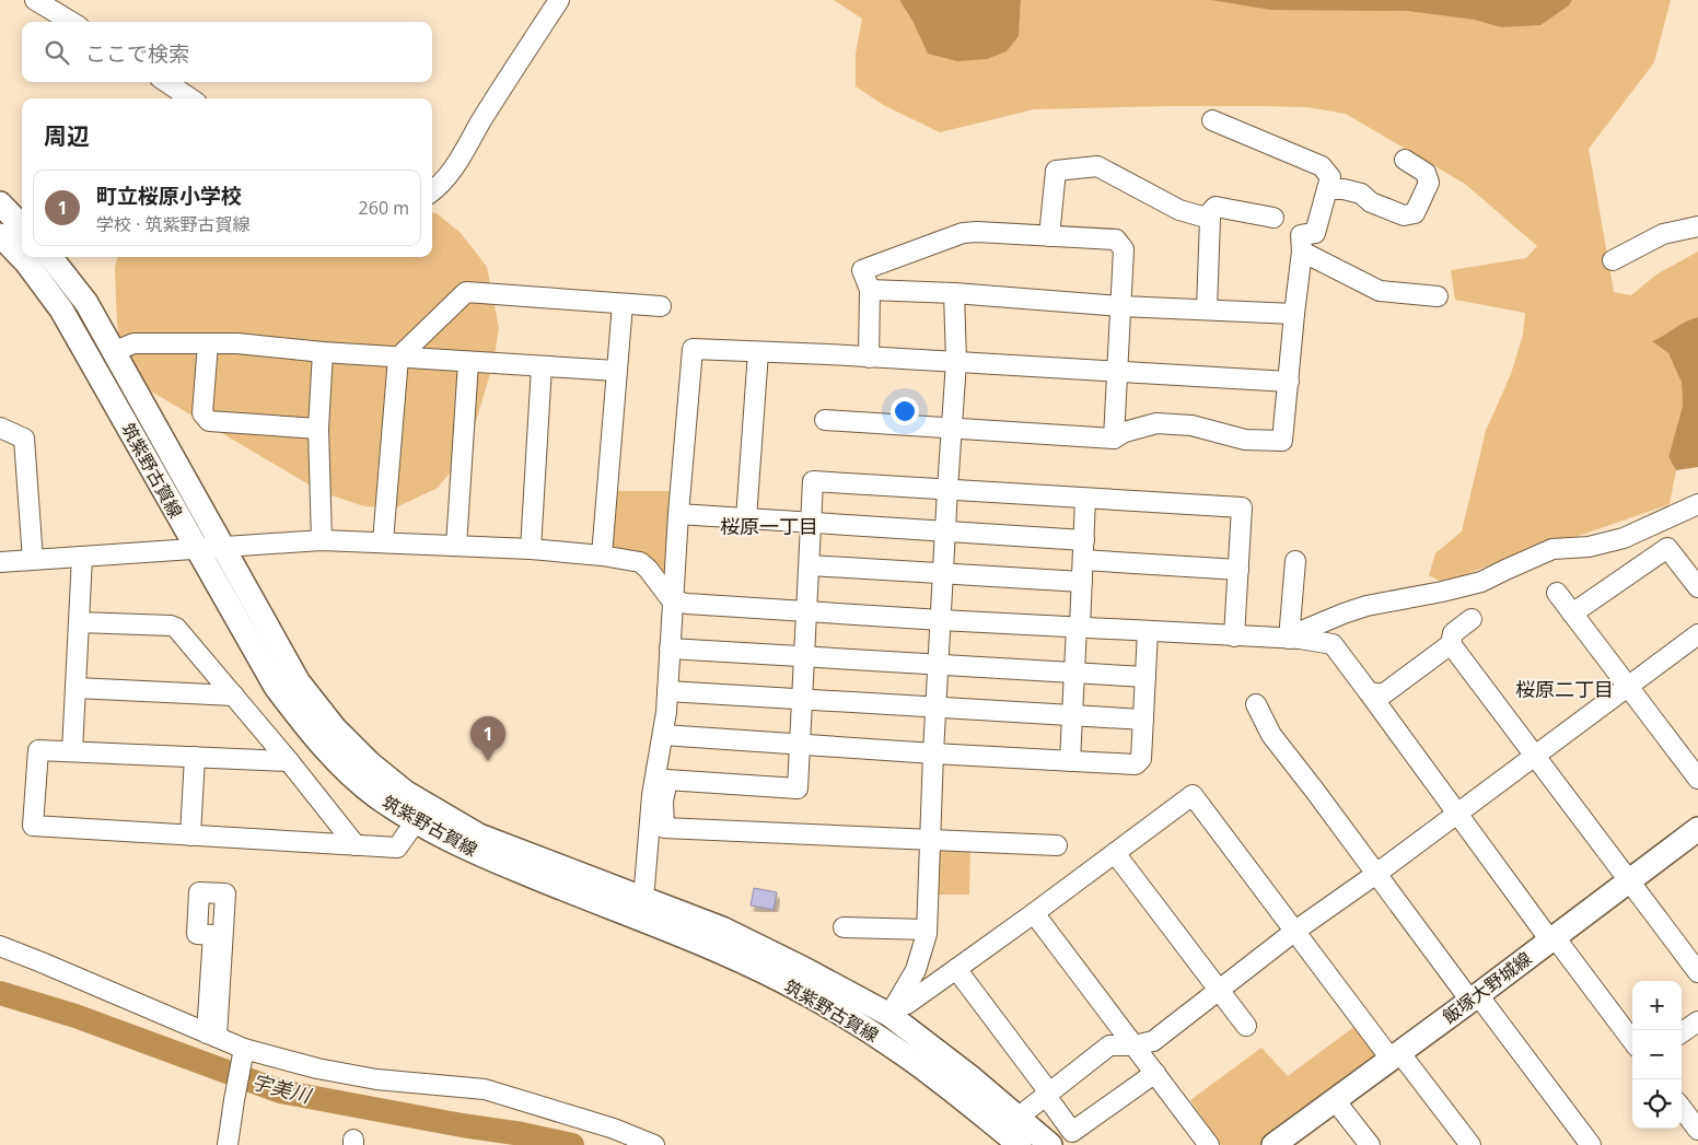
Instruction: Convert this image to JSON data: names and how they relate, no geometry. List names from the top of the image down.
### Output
{
  "streets": {
    "main road": ["筑紫野古賀線", "飯塚大野城線"]
  },
  "districts": ["桜原一丁目", "桜原二丁目"],
  "water": ["宇美川"],
  "page": {
    "search": "ここで検索",
    "heading": "周辺",
    "list": [
      {
        "mark": "1",
        "name": "町立桜原小学校",
        "note": "学校 · 筑紫野古賀線",
        "value": "260 m"
      }
    ],
    "pins": "1",
    "map_buttons": ["+", "−"]
  }
}
